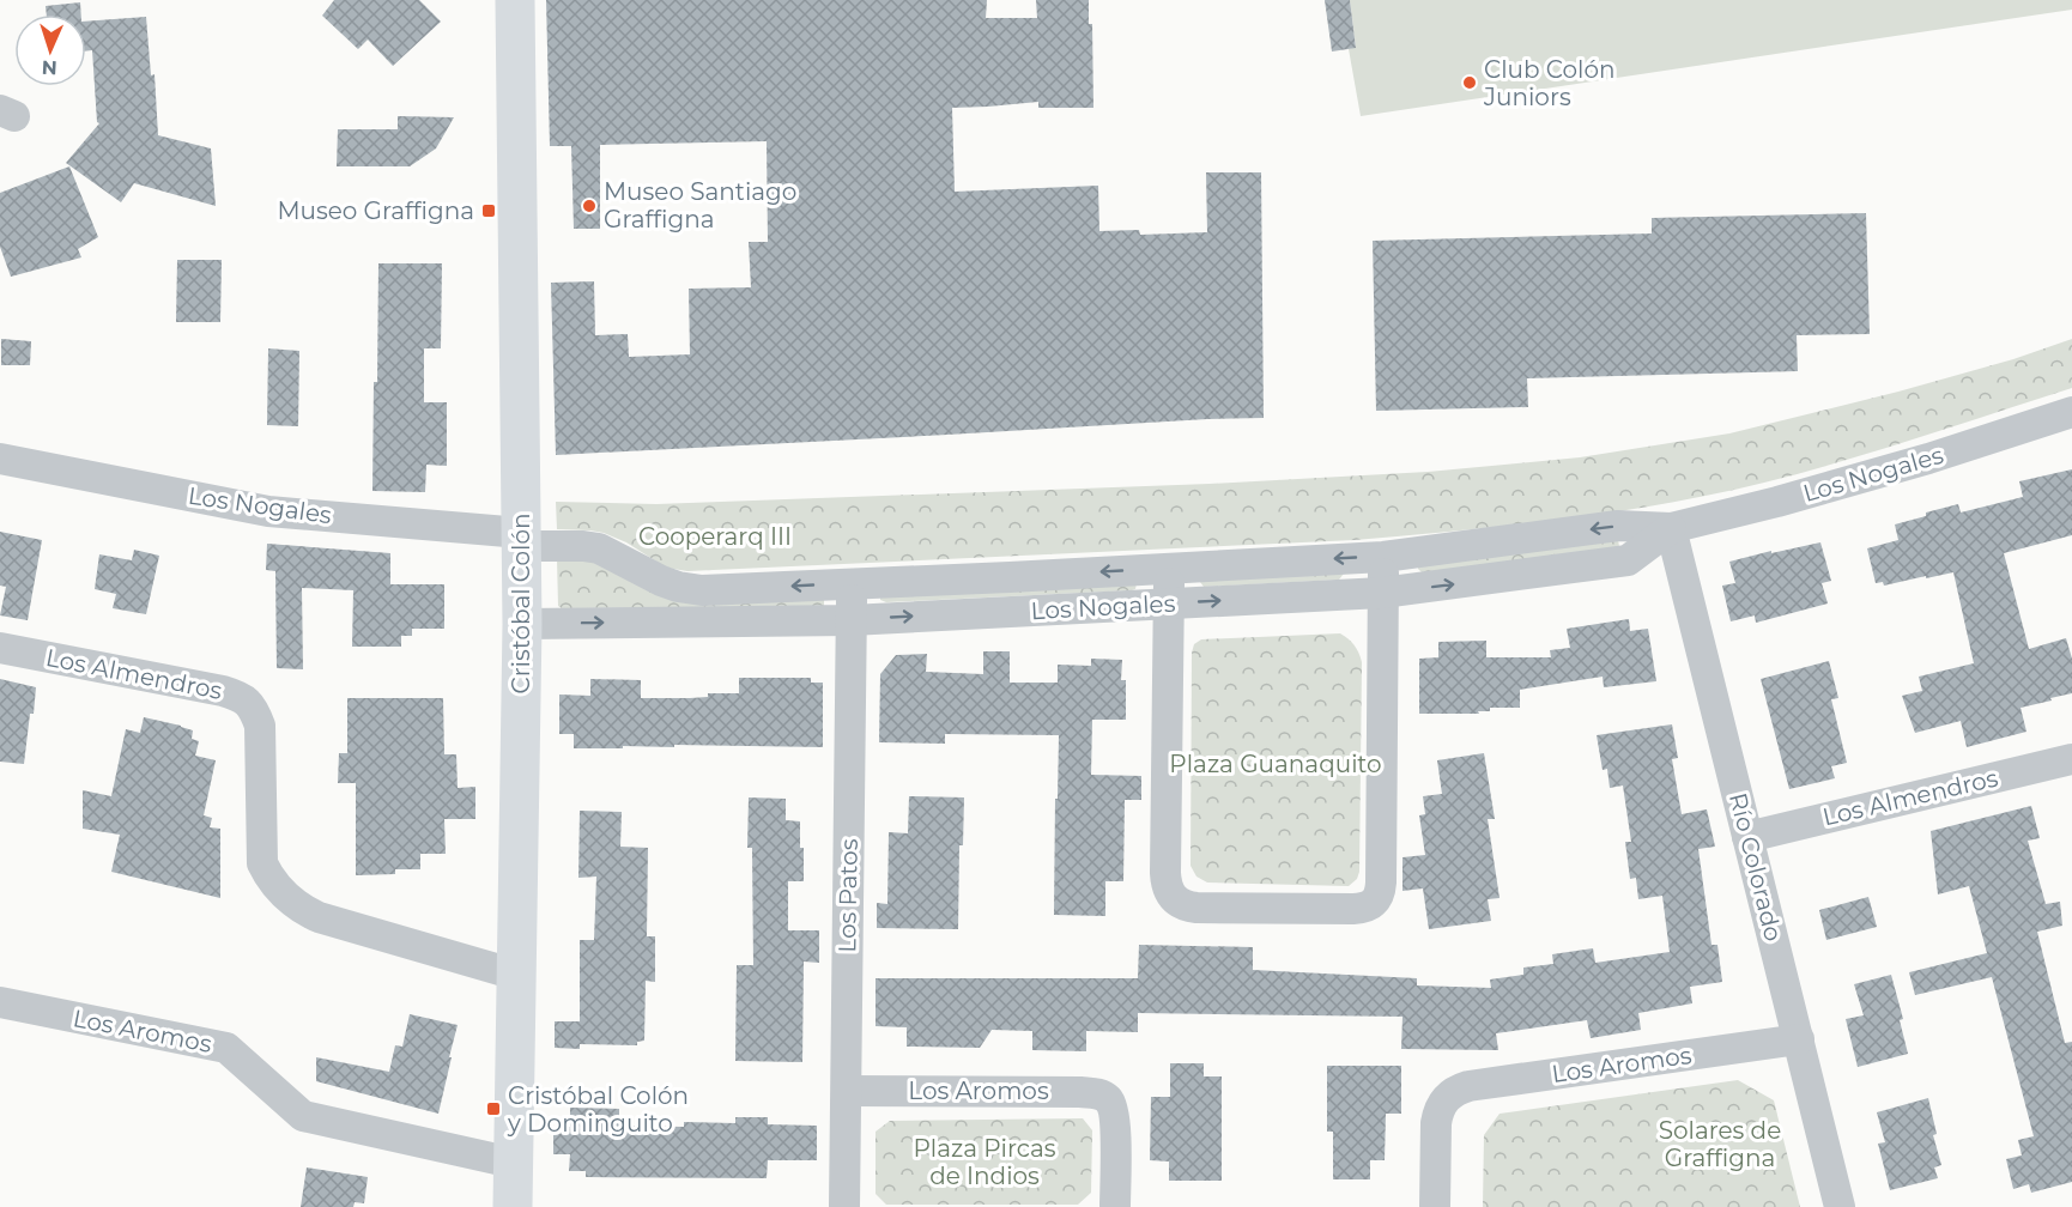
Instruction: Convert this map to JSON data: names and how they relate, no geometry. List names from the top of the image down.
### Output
{
  "streets": {
    "street": [
      "Los Nogales",
      "Cristóbal Colón",
      "Los Almendros",
      "Río Colorado",
      "Los Patos",
      "Los Aromos"
    ]
  },
  "crossings": [
    ["Los Nogales", "Cristóbal Colón"],
    ["Los Nogales", "Río Colorado"],
    ["Los Nogales", "Los Patos"],
    ["Cristóbal Colón", "Los Almendros"],
    ["Cristóbal Colón", "Los Aromos"],
    ["Los Almendros", "Río Colorado"],
    ["Río Colorado", "Los Aromos"],
    ["Los Patos", "Los Aromos"]
  ],
  "parks": [
    "Cooperarq III",
    "Plaza Guanaquito",
    "Solares de Graffigna",
    "Plaza Pircas de Indios"
  ],
  "places": {
    "other": ["Club Colón Juniors", "Museo Santiago Graffigna"],
    "transit": ["Museo Graffigna", "Cristóbal Colón y Dominguito"]
  },
  "north": "bottom"
}
